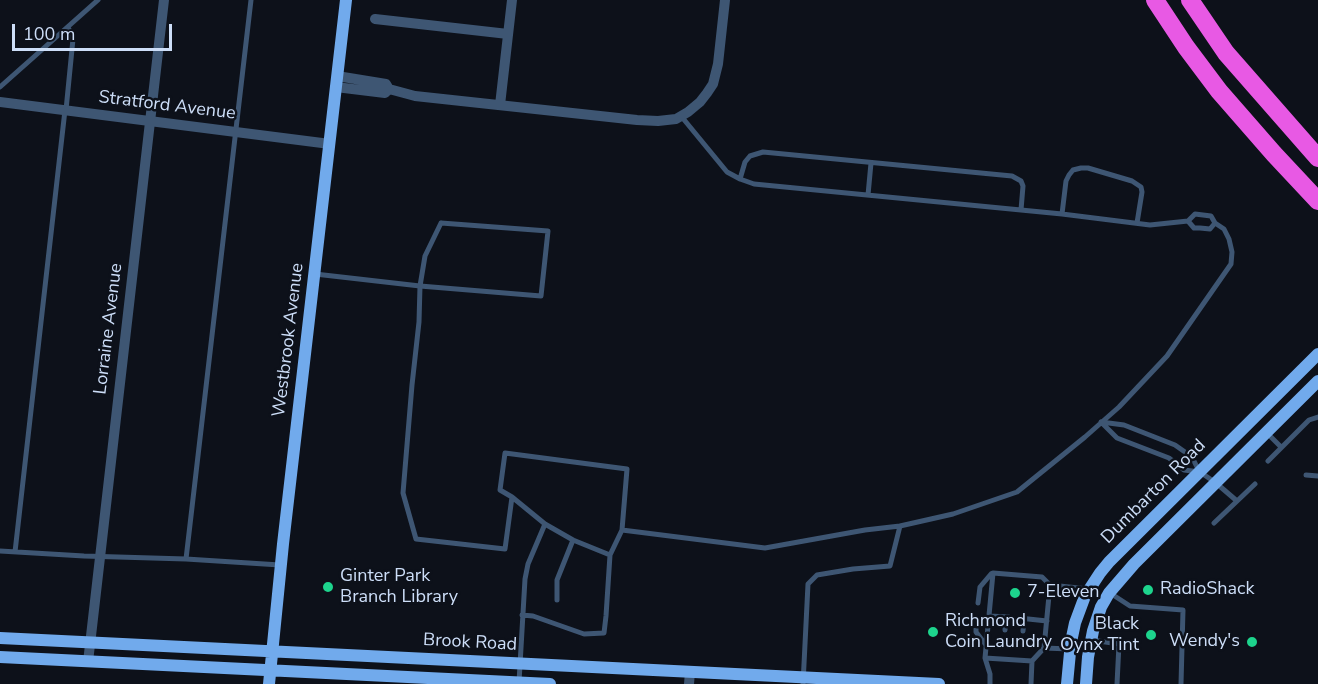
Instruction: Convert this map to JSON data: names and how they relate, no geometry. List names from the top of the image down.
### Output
{
  "streets": {
    "main road": ["Westbrook Avenue", "Dumbarton Road", "Brook Road"],
    "street": ["Stratford Avenue", "Lorraine Avenue"]
  },
  "crossings": [
    ["Stratford Avenue", "Lorraine Avenue"],
    ["Stratford Avenue", "Westbrook Avenue"],
    ["Lorraine Avenue", "Brook Road"],
    ["Westbrook Avenue", "Brook Road"]
  ],
  "places": [
    "Ginter Park Branch Library",
    "RadioShack",
    "7-Eleven",
    "Richmond Coin Laundry",
    "Black Oynx Tint",
    "Wendy's"
  ],
  "scale_bar": "100 m"
}
